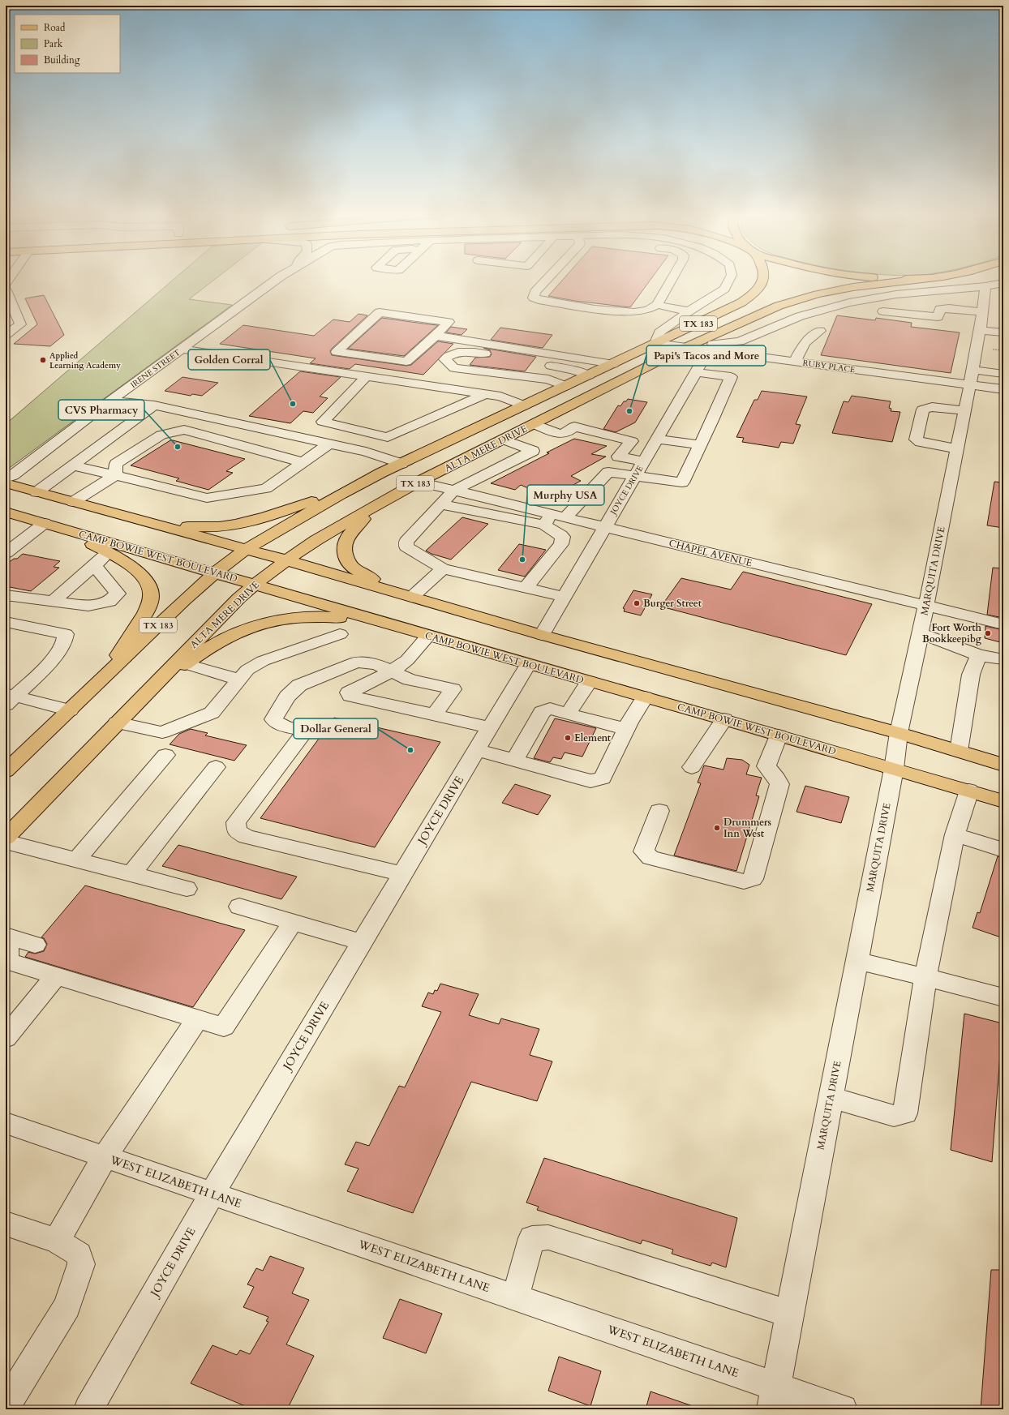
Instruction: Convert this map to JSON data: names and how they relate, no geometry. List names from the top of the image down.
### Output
{
  "streets": {
    "main road": ["TX 183", "ALTA MERE DRIVE", "CAMP BOWIE WEST BOULEVARD"],
    "street": [
      "RUBY PLACE",
      "IRENE STREET",
      "JOYCE DRIVE",
      "CHAPEL AVENUE",
      "MARQUITA DRIVE",
      "WEST ELIZABETH LANE"
    ]
  },
  "crossings": [
    ["TX 183", "RUBY PLACE"],
    ["TX 183", "CAMP BOWIE WEST BOULEVARD"],
    ["RUBY PLACE", "ALTA MERE DRIVE"],
    ["RUBY PLACE", "JOYCE DRIVE"],
    ["RUBY PLACE", "MARQUITA DRIVE"],
    ["ALTA MERE DRIVE", "JOYCE DRIVE"],
    ["ALTA MERE DRIVE", "CHAPEL AVENUE"],
    ["ALTA MERE DRIVE", "CAMP BOWIE WEST BOULEVARD"],
    ["JOYCE DRIVE", "CHAPEL AVENUE"],
    ["JOYCE DRIVE", "CAMP BOWIE WEST BOULEVARD"],
    ["JOYCE DRIVE", "WEST ELIZABETH LANE"],
    ["CHAPEL AVENUE", "MARQUITA DRIVE"],
    ["CAMP BOWIE WEST BOULEVARD", "MARQUITA DRIVE"],
    ["MARQUITA DRIVE", "WEST ELIZABETH LANE"]
  ],
  "places": [
    "Applied Learning Academy",
    "Golden Corral",
    "Papi's Tacos and More",
    "CVS Pharmacy",
    "Murphy USA",
    "Burger Street",
    "Fort Worth Bookkeepibg",
    "Element",
    "Dollar General",
    "Drummers Inn West"
  ],
  "legend": ["Road", "Park", "Building"]
}
